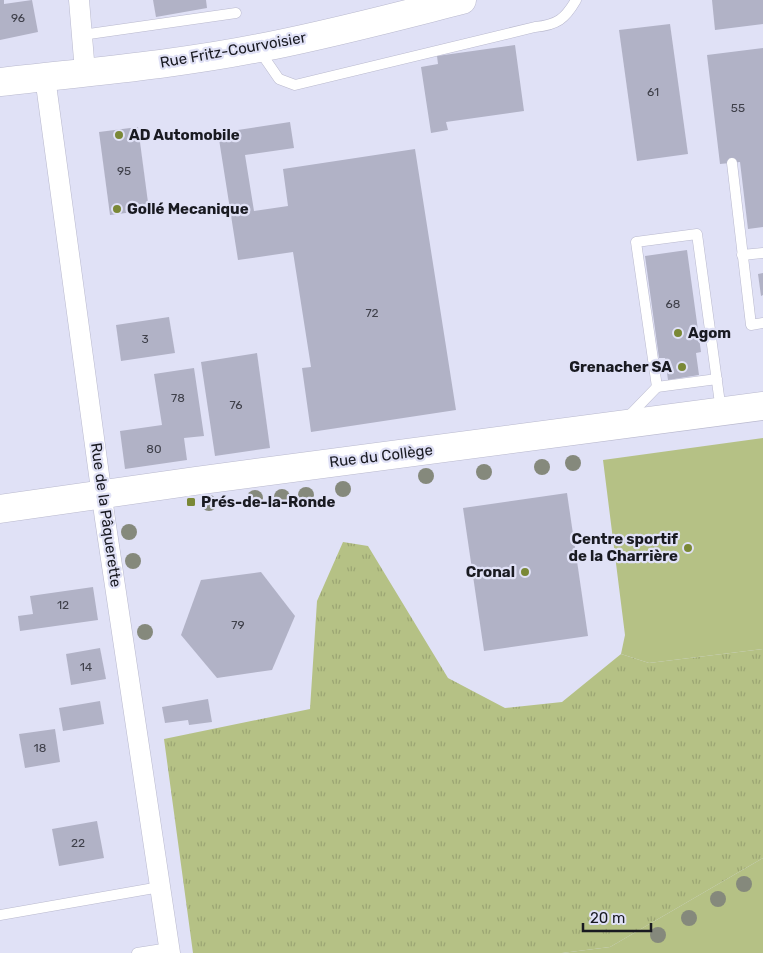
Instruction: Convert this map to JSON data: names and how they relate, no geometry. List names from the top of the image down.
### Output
{
  "streets": {
    "main road": ["Rue Fritz-Courvoisier", "Rue du Collège"],
    "street": ["Rue de la Pâquerette"]
  },
  "crossings": [
    ["Rue Fritz-Courvoisier", "Rue de la Pâquerette"],
    ["Rue du Collège", "Rue de la Pâquerette"]
  ],
  "places": {
    "other": [
      "AD Automobile",
      "Gollé Mecanique",
      "Agom",
      "Grenacher SA",
      "Centre sportif de la Charrière",
      "Cronal"
    ],
    "transit": ["Prés-de-la-Ronde"]
  },
  "house_numbers": [
    "96",
    "61",
    "55",
    "95",
    "68",
    "72",
    "3",
    "78",
    "76",
    "80",
    "12",
    "79",
    "14",
    "18",
    "22"
  ],
  "scale_bar": "20 m"
}
